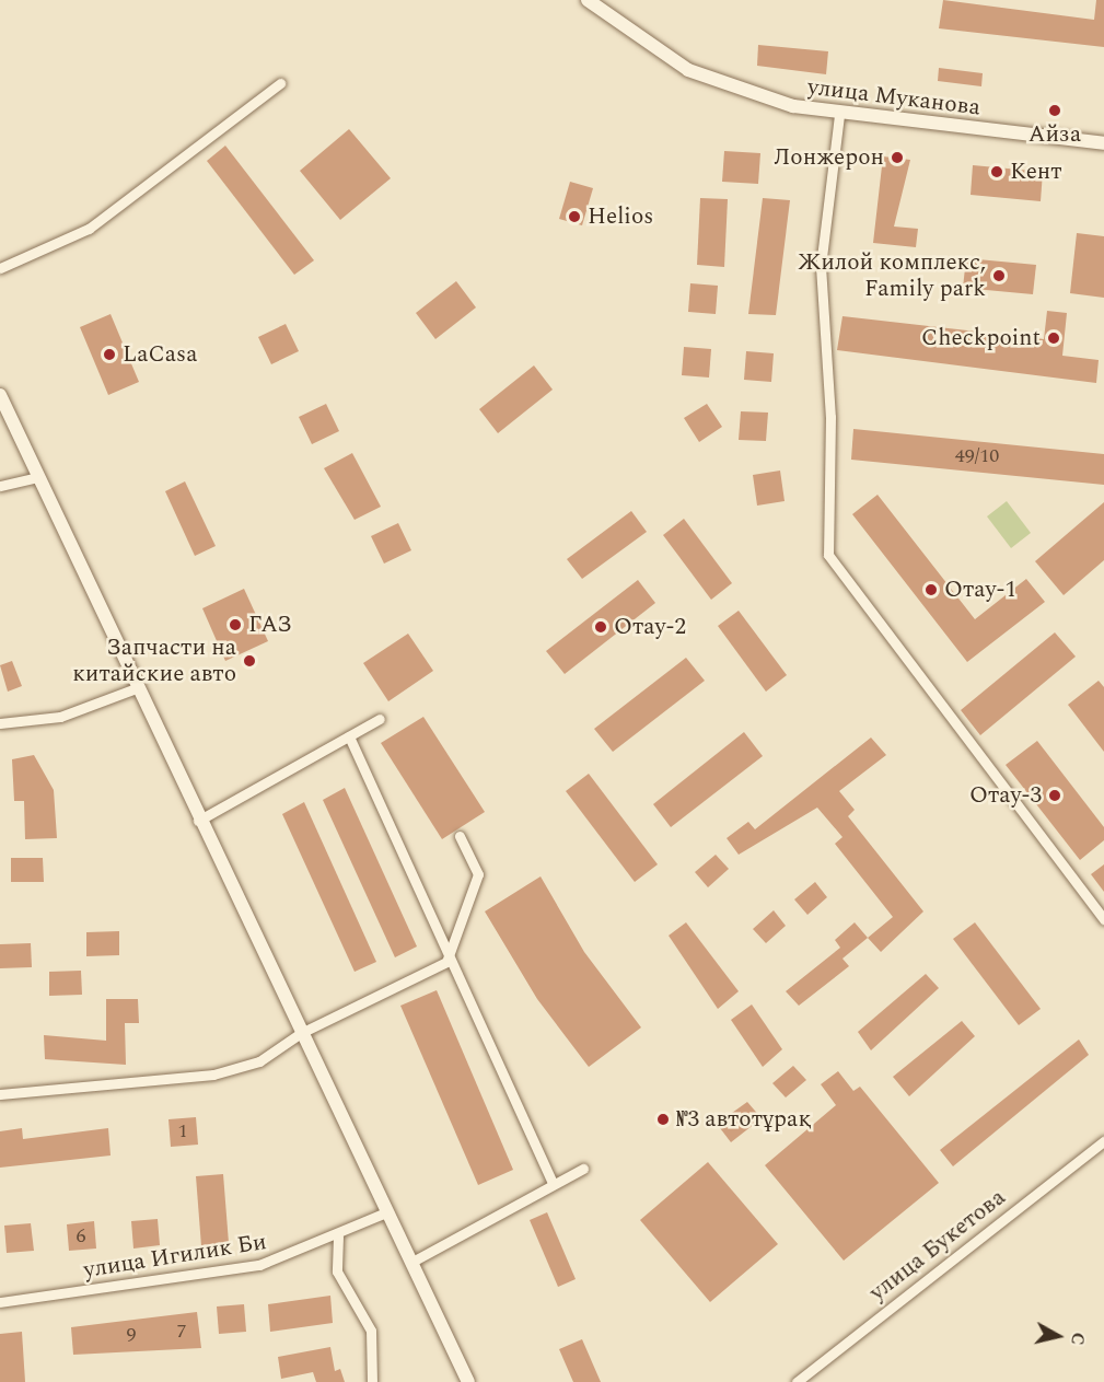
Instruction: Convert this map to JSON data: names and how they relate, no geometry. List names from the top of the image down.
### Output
{
  "streets": {
    "main road": ["улица Муканова"],
    "street": ["улица Букетова", "улица Игилик Би"]
  },
  "places": [
    "Айза",
    "Лонжерон",
    "Кент",
    "Helios",
    "Жилой комплекс, Family park",
    "Checkpoint",
    "LaCasa",
    "Отау-1",
    "ГАЗ",
    "Отау-2",
    "Запчасти на китайские авто",
    "Отау-3",
    "№3 автотұрақ"
  ],
  "house_numbers": [
    "49/10",
    "1",
    "6",
    "7",
    "9"
  ],
  "north": "right"
}
